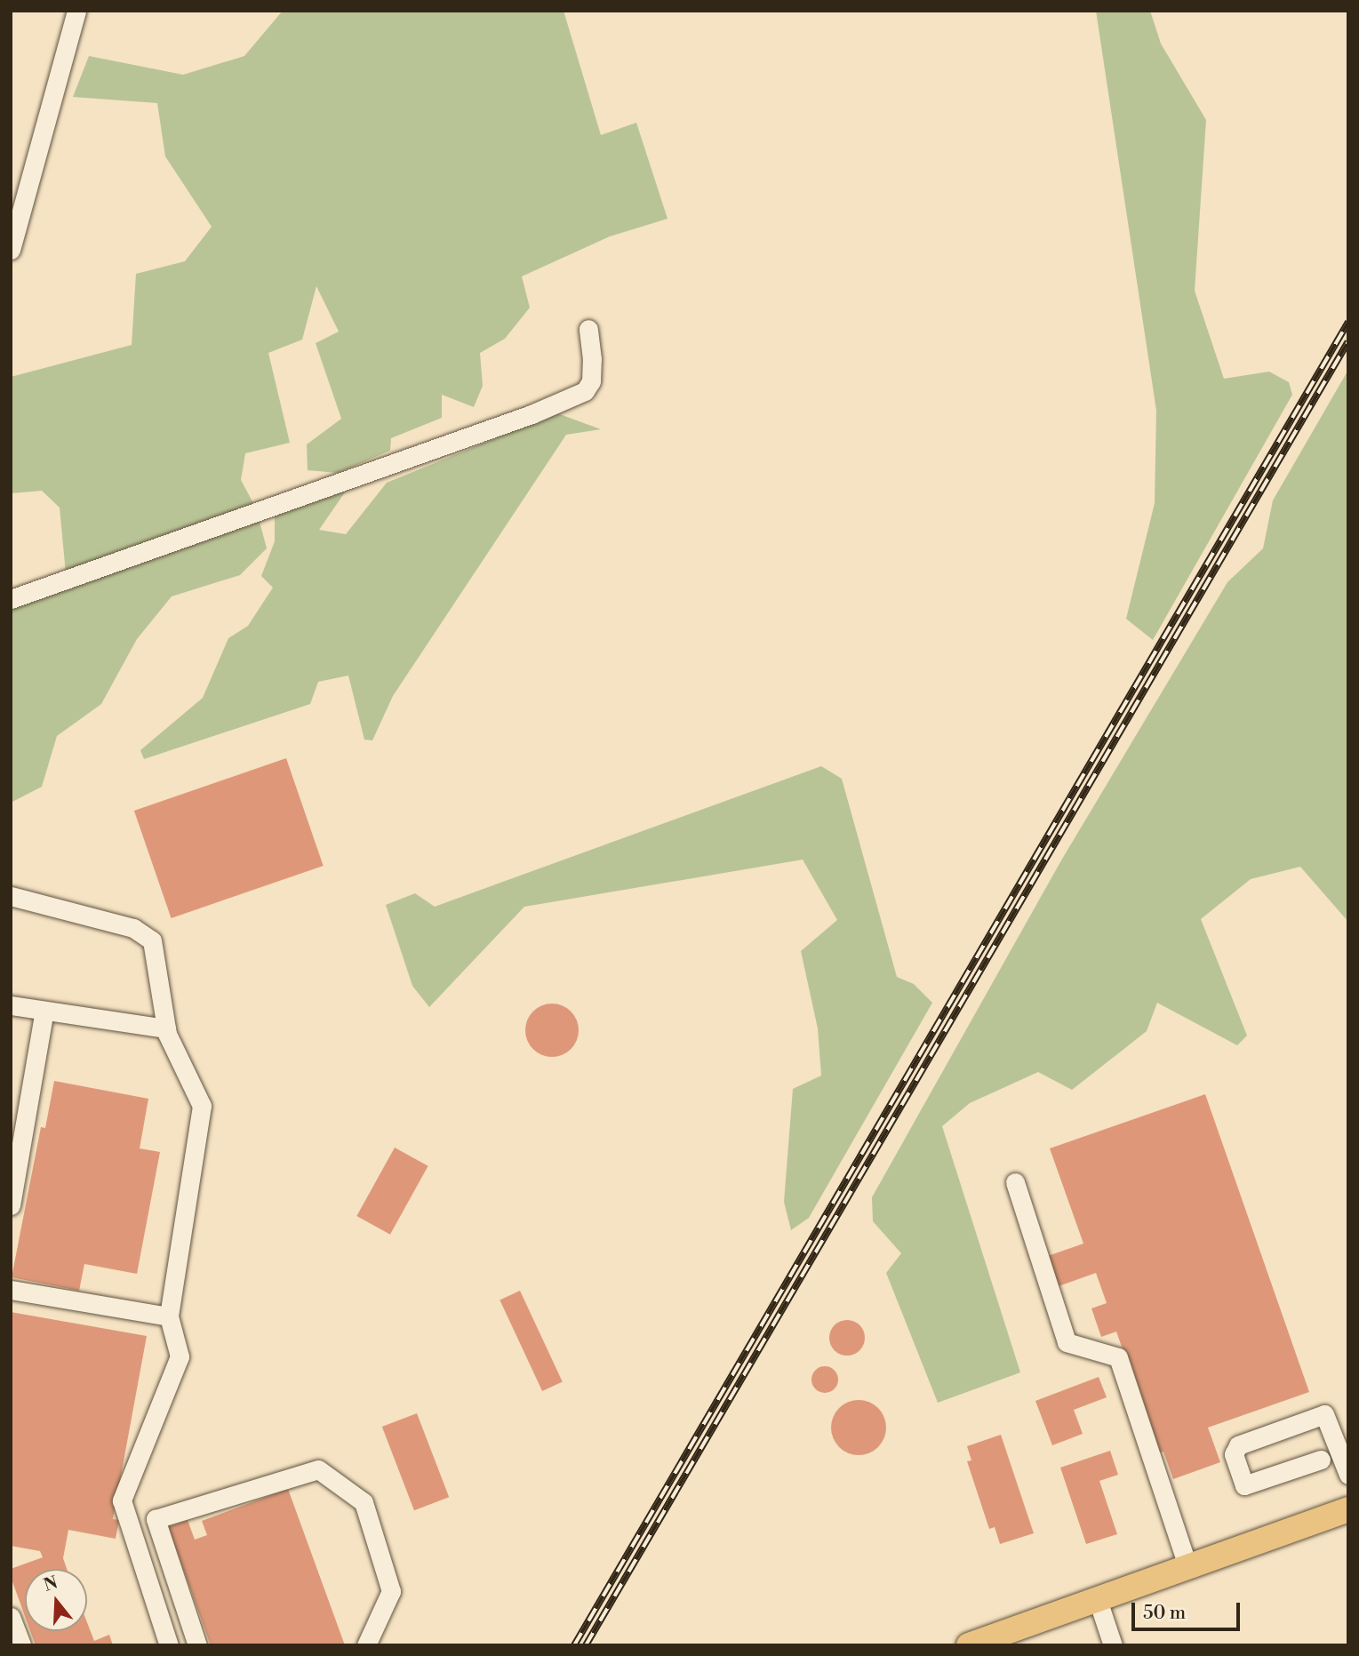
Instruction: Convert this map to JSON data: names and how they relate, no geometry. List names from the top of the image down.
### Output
{
  "scale_bar": "50 m",
  "north": "top"
}
